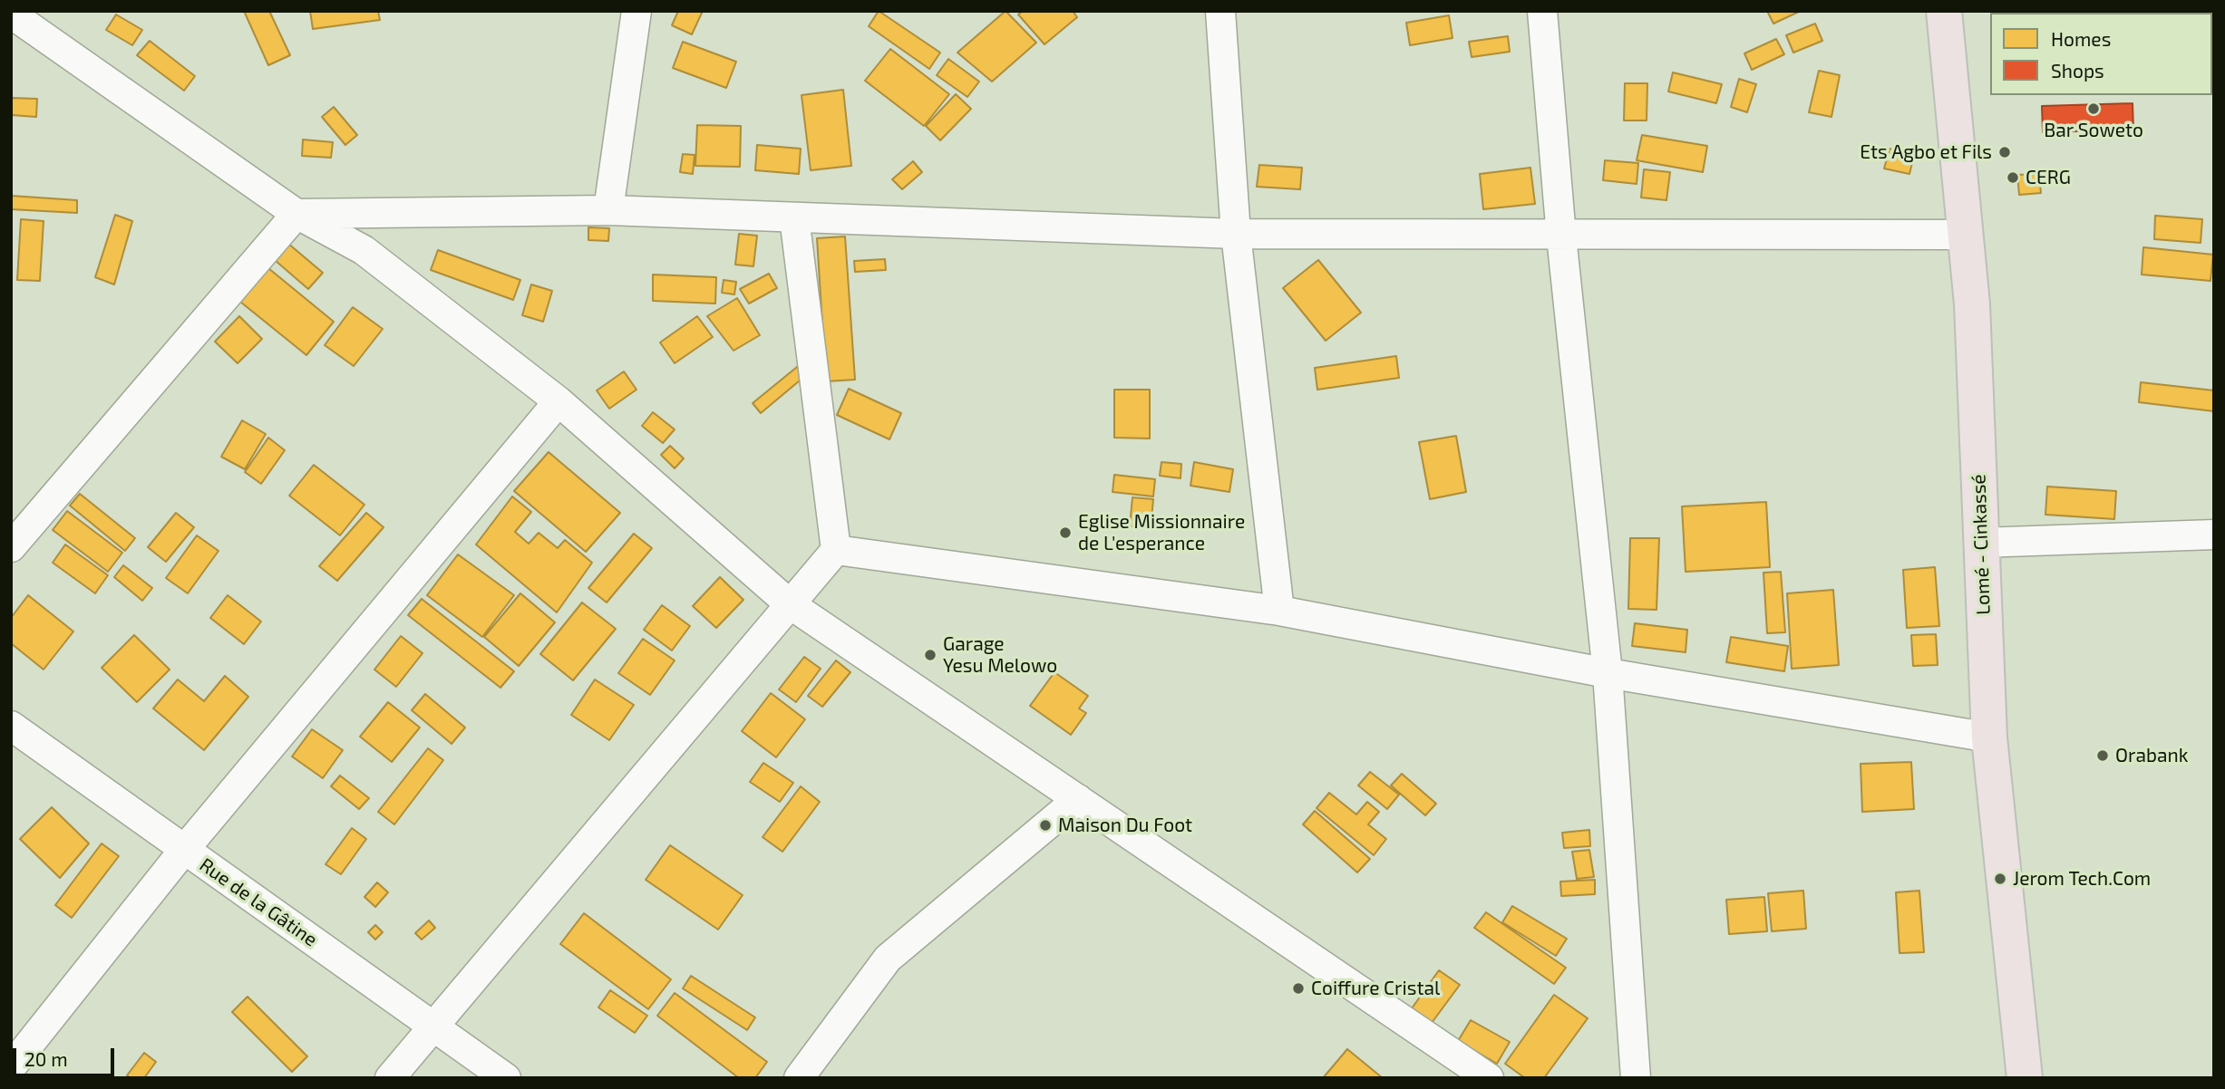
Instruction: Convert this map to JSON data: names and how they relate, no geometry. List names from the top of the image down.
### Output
{
  "streets": {
    "highway": ["Lomé - Cinkassé"],
    "street": ["Rue de la Gâtine"]
  },
  "places": [
    "Bar Soweto",
    "Ets Agbo et Fils",
    "CERG",
    "Eglise Missionnaire de L'esperance",
    "Garage Yesu Melowo",
    "Orabank",
    "Maison Du Foot",
    "Jerom Tech.Com",
    "Coiffure Cristal"
  ],
  "legend": ["Homes", "Shops"],
  "scale_bar": "20 m"
}
